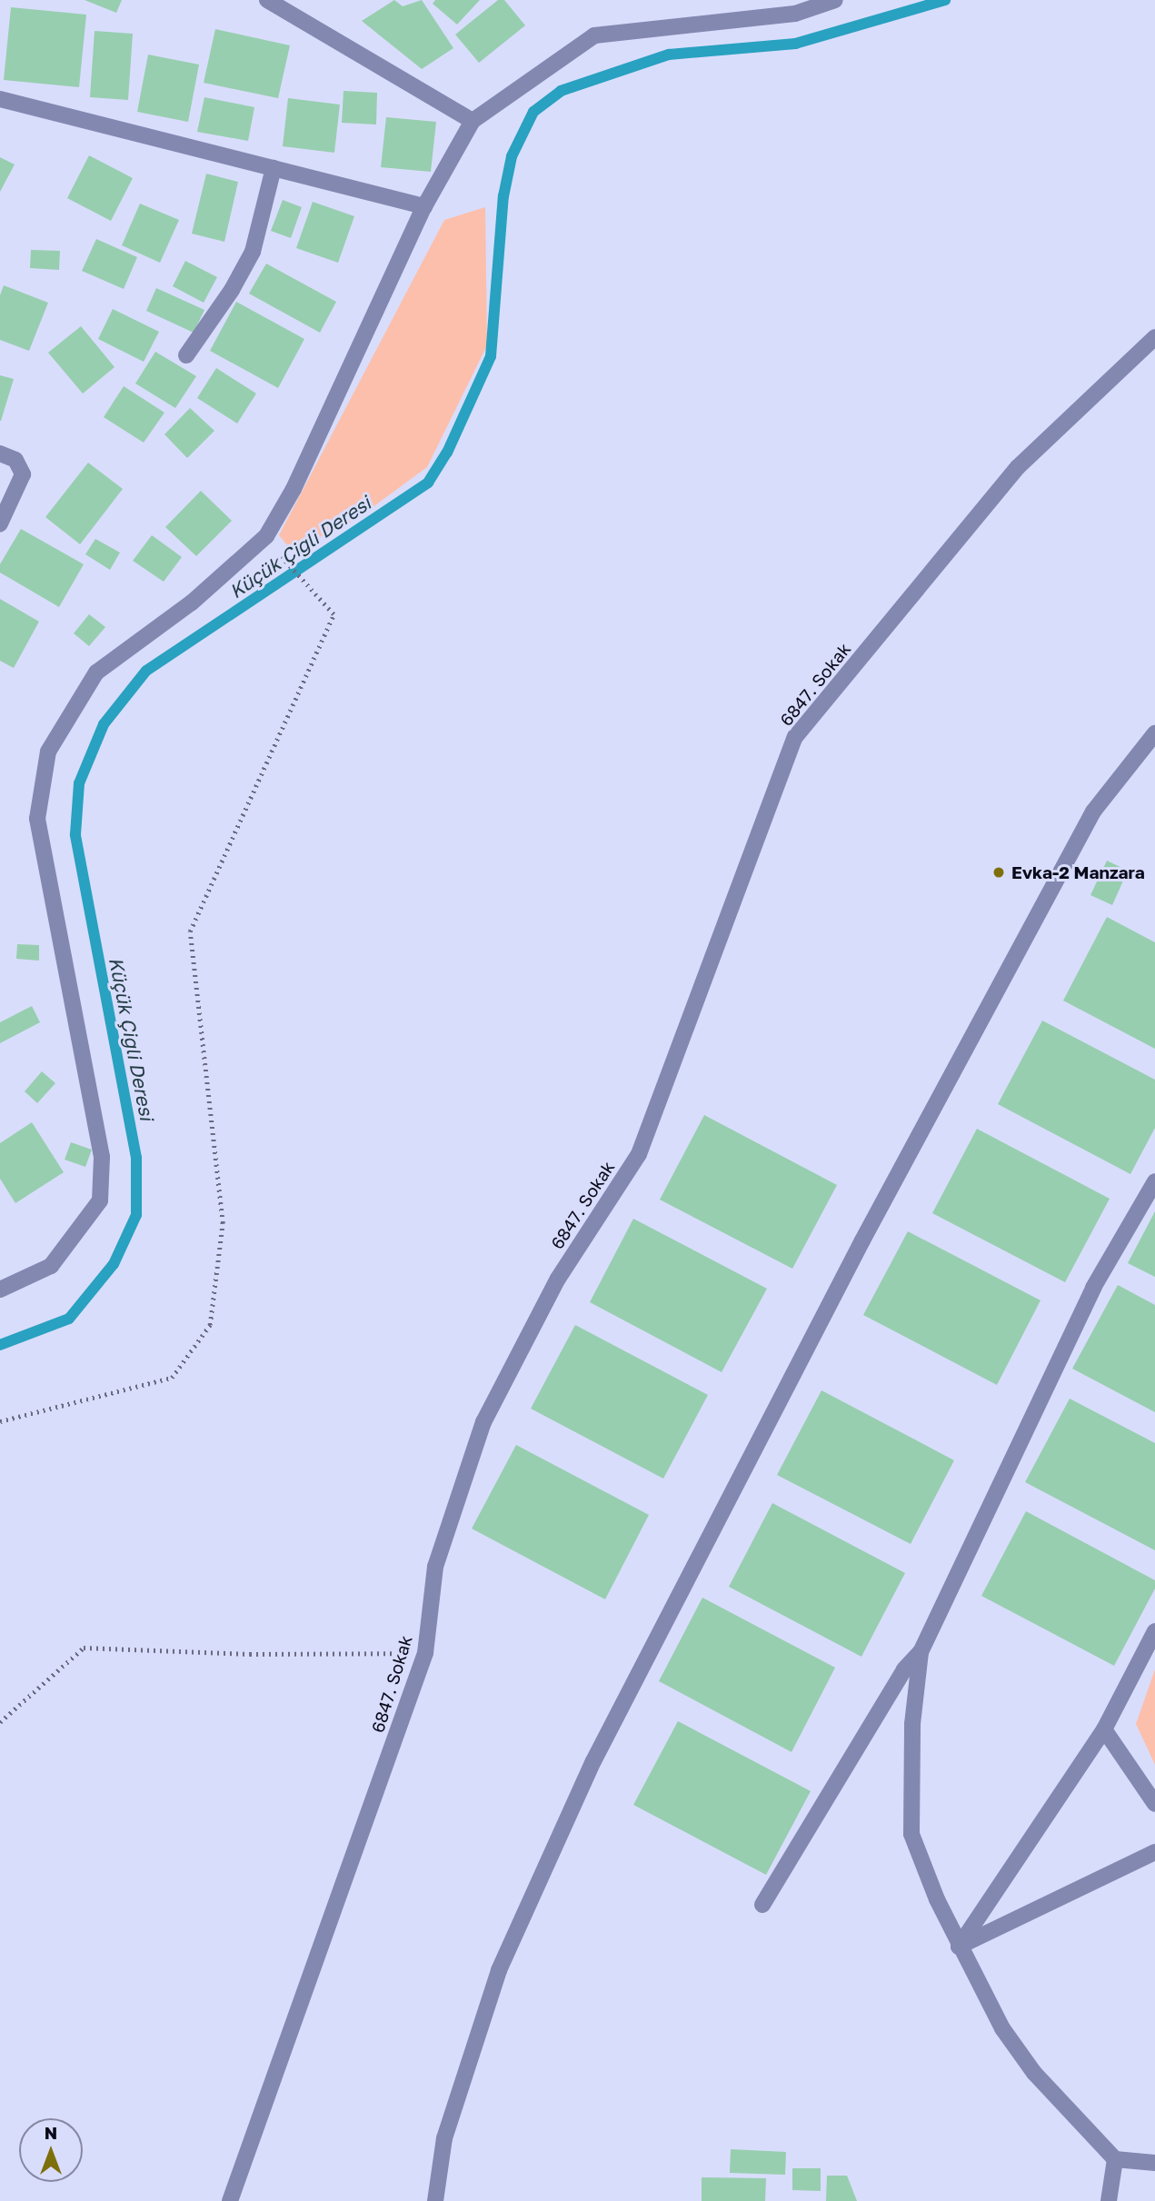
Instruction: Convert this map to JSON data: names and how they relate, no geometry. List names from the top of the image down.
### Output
{
  "streets": {
    "street": ["6847. Sokak"]
  },
  "water": ["Küçük Çiğli Deresi"],
  "places": ["Evka-2 Manzara"],
  "north": "top"
}
